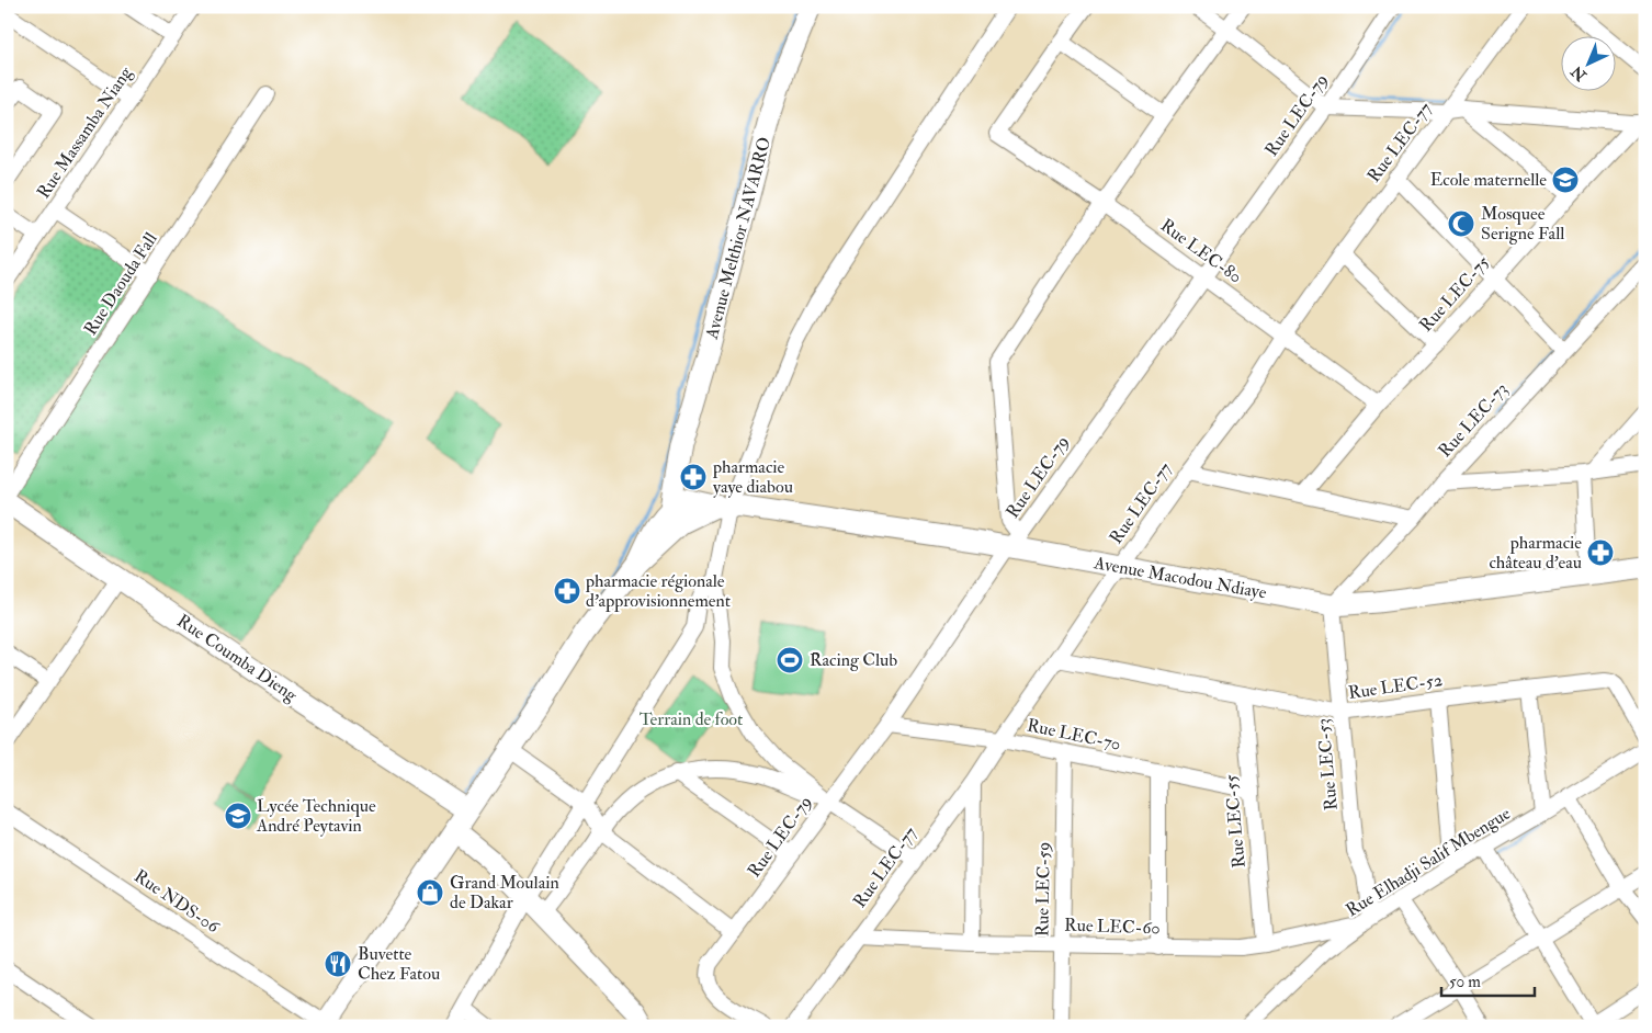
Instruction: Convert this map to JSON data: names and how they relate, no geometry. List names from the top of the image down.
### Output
{
  "streets": {
    "street": [
      "Rue LEC-79",
      "Rue Massamba Niang",
      "Rue LEC-77",
      "Avenue Melthior NAVARRO",
      "Rue LEC-80",
      "Rue Daouda Fall",
      "Rue LEC-75",
      "Rue LEC-73",
      "Avenue Macodou Ndiaye",
      "Rue Coumba Dieng",
      "Rue LEC-52",
      "Rue LEC-70",
      "Rue LEC-53",
      "Rue LEC-55",
      "Rue Elhadji Salif Mbengue",
      "Rue LEC-59",
      "Rue NDS-06",
      "Rue LEC-60"
    ]
  },
  "crossings": [
    ["Rue LEC-79", "Rue LEC-80"],
    ["Rue LEC-79", "Avenue Macodou Ndiaye"],
    ["Rue LEC-79", "Rue LEC-70"],
    ["Rue LEC-77", "Rue LEC-80"],
    ["Rue LEC-77", "Avenue Macodou Ndiaye"],
    ["Rue LEC-77", "Rue LEC-52"],
    ["Rue LEC-77", "Rue LEC-70"],
    ["Rue LEC-77", "Rue LEC-60"],
    ["Rue LEC-80", "Rue LEC-75"],
    ["Rue Daouda Fall", "Rue Coumba Dieng"],
    ["Rue LEC-73", "Avenue Macodou Ndiaye"],
    ["Rue LEC-73", "Rue LEC-53"],
    ["Avenue Macodou Ndiaye", "Rue LEC-53"],
    ["Rue LEC-52", "Rue LEC-53"],
    ["Rue LEC-52", "Rue LEC-55"],
    ["Rue LEC-70", "Rue LEC-55"],
    ["Rue LEC-70", "Rue LEC-59"],
    ["Rue LEC-53", "Rue Elhadji Salif Mbengue"],
    ["Rue LEC-53", "Rue LEC-60"],
    ["Rue LEC-55", "Rue LEC-60"],
    ["Rue Elhadji Salif Mbengue", "Rue LEC-60"],
    ["Rue LEC-59", "Rue LEC-60"]
  ],
  "parks": ["Terrain de foot"],
  "places": {
    "school or university": ["Ecole maternelle", "Lycée Technique André Peytavin"],
    "mosque": ["Mosquee Serigne Fall"],
    "pharmacy": ["pharmacie yaye diabou", "pharmacie château d'eau", "pharmacie régionale d'approvisionnement"],
    "sports": ["Racing Club"],
    "shop": ["Grand Moulain de Dakar"],
    "restaurant": ["Buvette Chez Fatou"]
  },
  "scale_bar": "50 m",
  "north": "bottom left"
}
